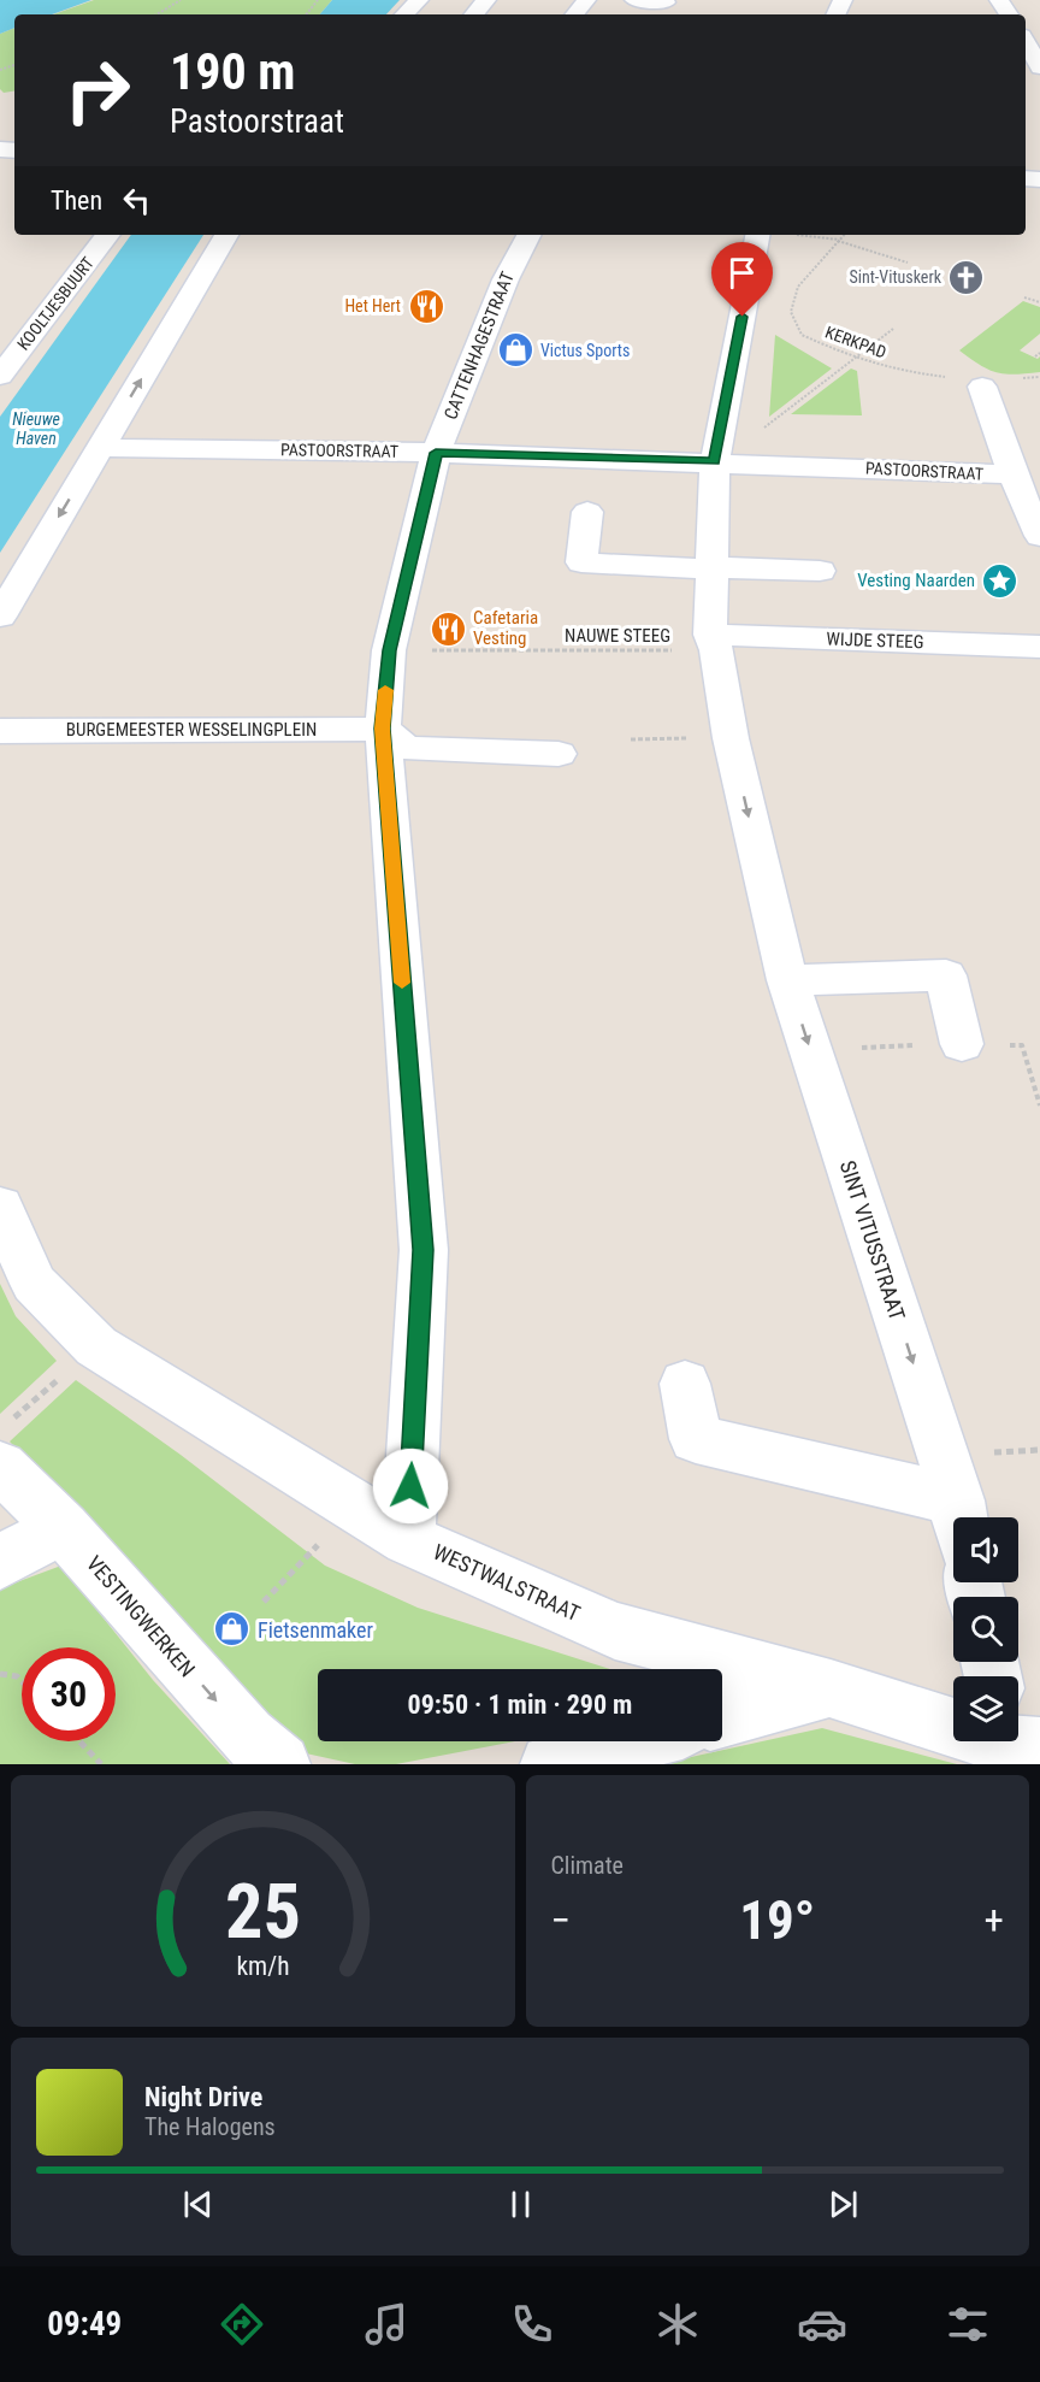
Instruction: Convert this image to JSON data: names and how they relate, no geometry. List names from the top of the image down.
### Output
{
  "streets": {
    "street": [
      "KOOLTJESBUURT",
      "CATTENHAGESTRAAT",
      "PASTOORSTRAAT",
      "WIJDE STEEG",
      "BURGEMEESTER WESSELINGPLEIN",
      "SINT VITUSSTRAAT",
      "WESTWALSTRAAT",
      "VESTINGWERKEN"
    ],
    "path": ["KERKPAD", "NAUWE STEEG"]
  },
  "crossings": [
    ["CATTENHAGESTRAAT", "PASTOORSTRAAT"],
    ["CATTENHAGESTRAAT", "NAUWE STEEG"],
    ["CATTENHAGESTRAAT", "BURGEMEESTER WESSELINGPLEIN"],
    ["CATTENHAGESTRAAT", "WESTWALSTRAAT"],
    ["PASTOORSTRAAT", "SINT VITUSSTRAAT"],
    ["NAUWE STEEG", "WIJDE STEEG"],
    ["NAUWE STEEG", "SINT VITUSSTRAAT"],
    ["WIJDE STEEG", "SINT VITUSSTRAAT"]
  ],
  "one_way": ["SINT VITUSSTRAAT", "VESTINGWERKEN"],
  "water": ["Nieuwe Haven"],
  "places": {
    "church": ["Sint-Vituskerk"],
    "restaurant": ["Het Hert", "Cafetaria Vesting"],
    "shop": ["Victus Sports", "Fietsenmaker"],
    "place": ["Vesting Naarden"]
  },
  "page": {
    "turn": ["190 m", "Pastoorstraat"],
    "then": "Then",
    "limit": "30",
    "trip": "09:50 · 1 min · 290 m",
    "tile": "Climate",
    "heat": ["−", "19°", "+"],
    "song": ["Night Drive", "The Halogens"],
    "tabs": "09:49",
    "gauge": ["25", "km/h"]
  }
}
